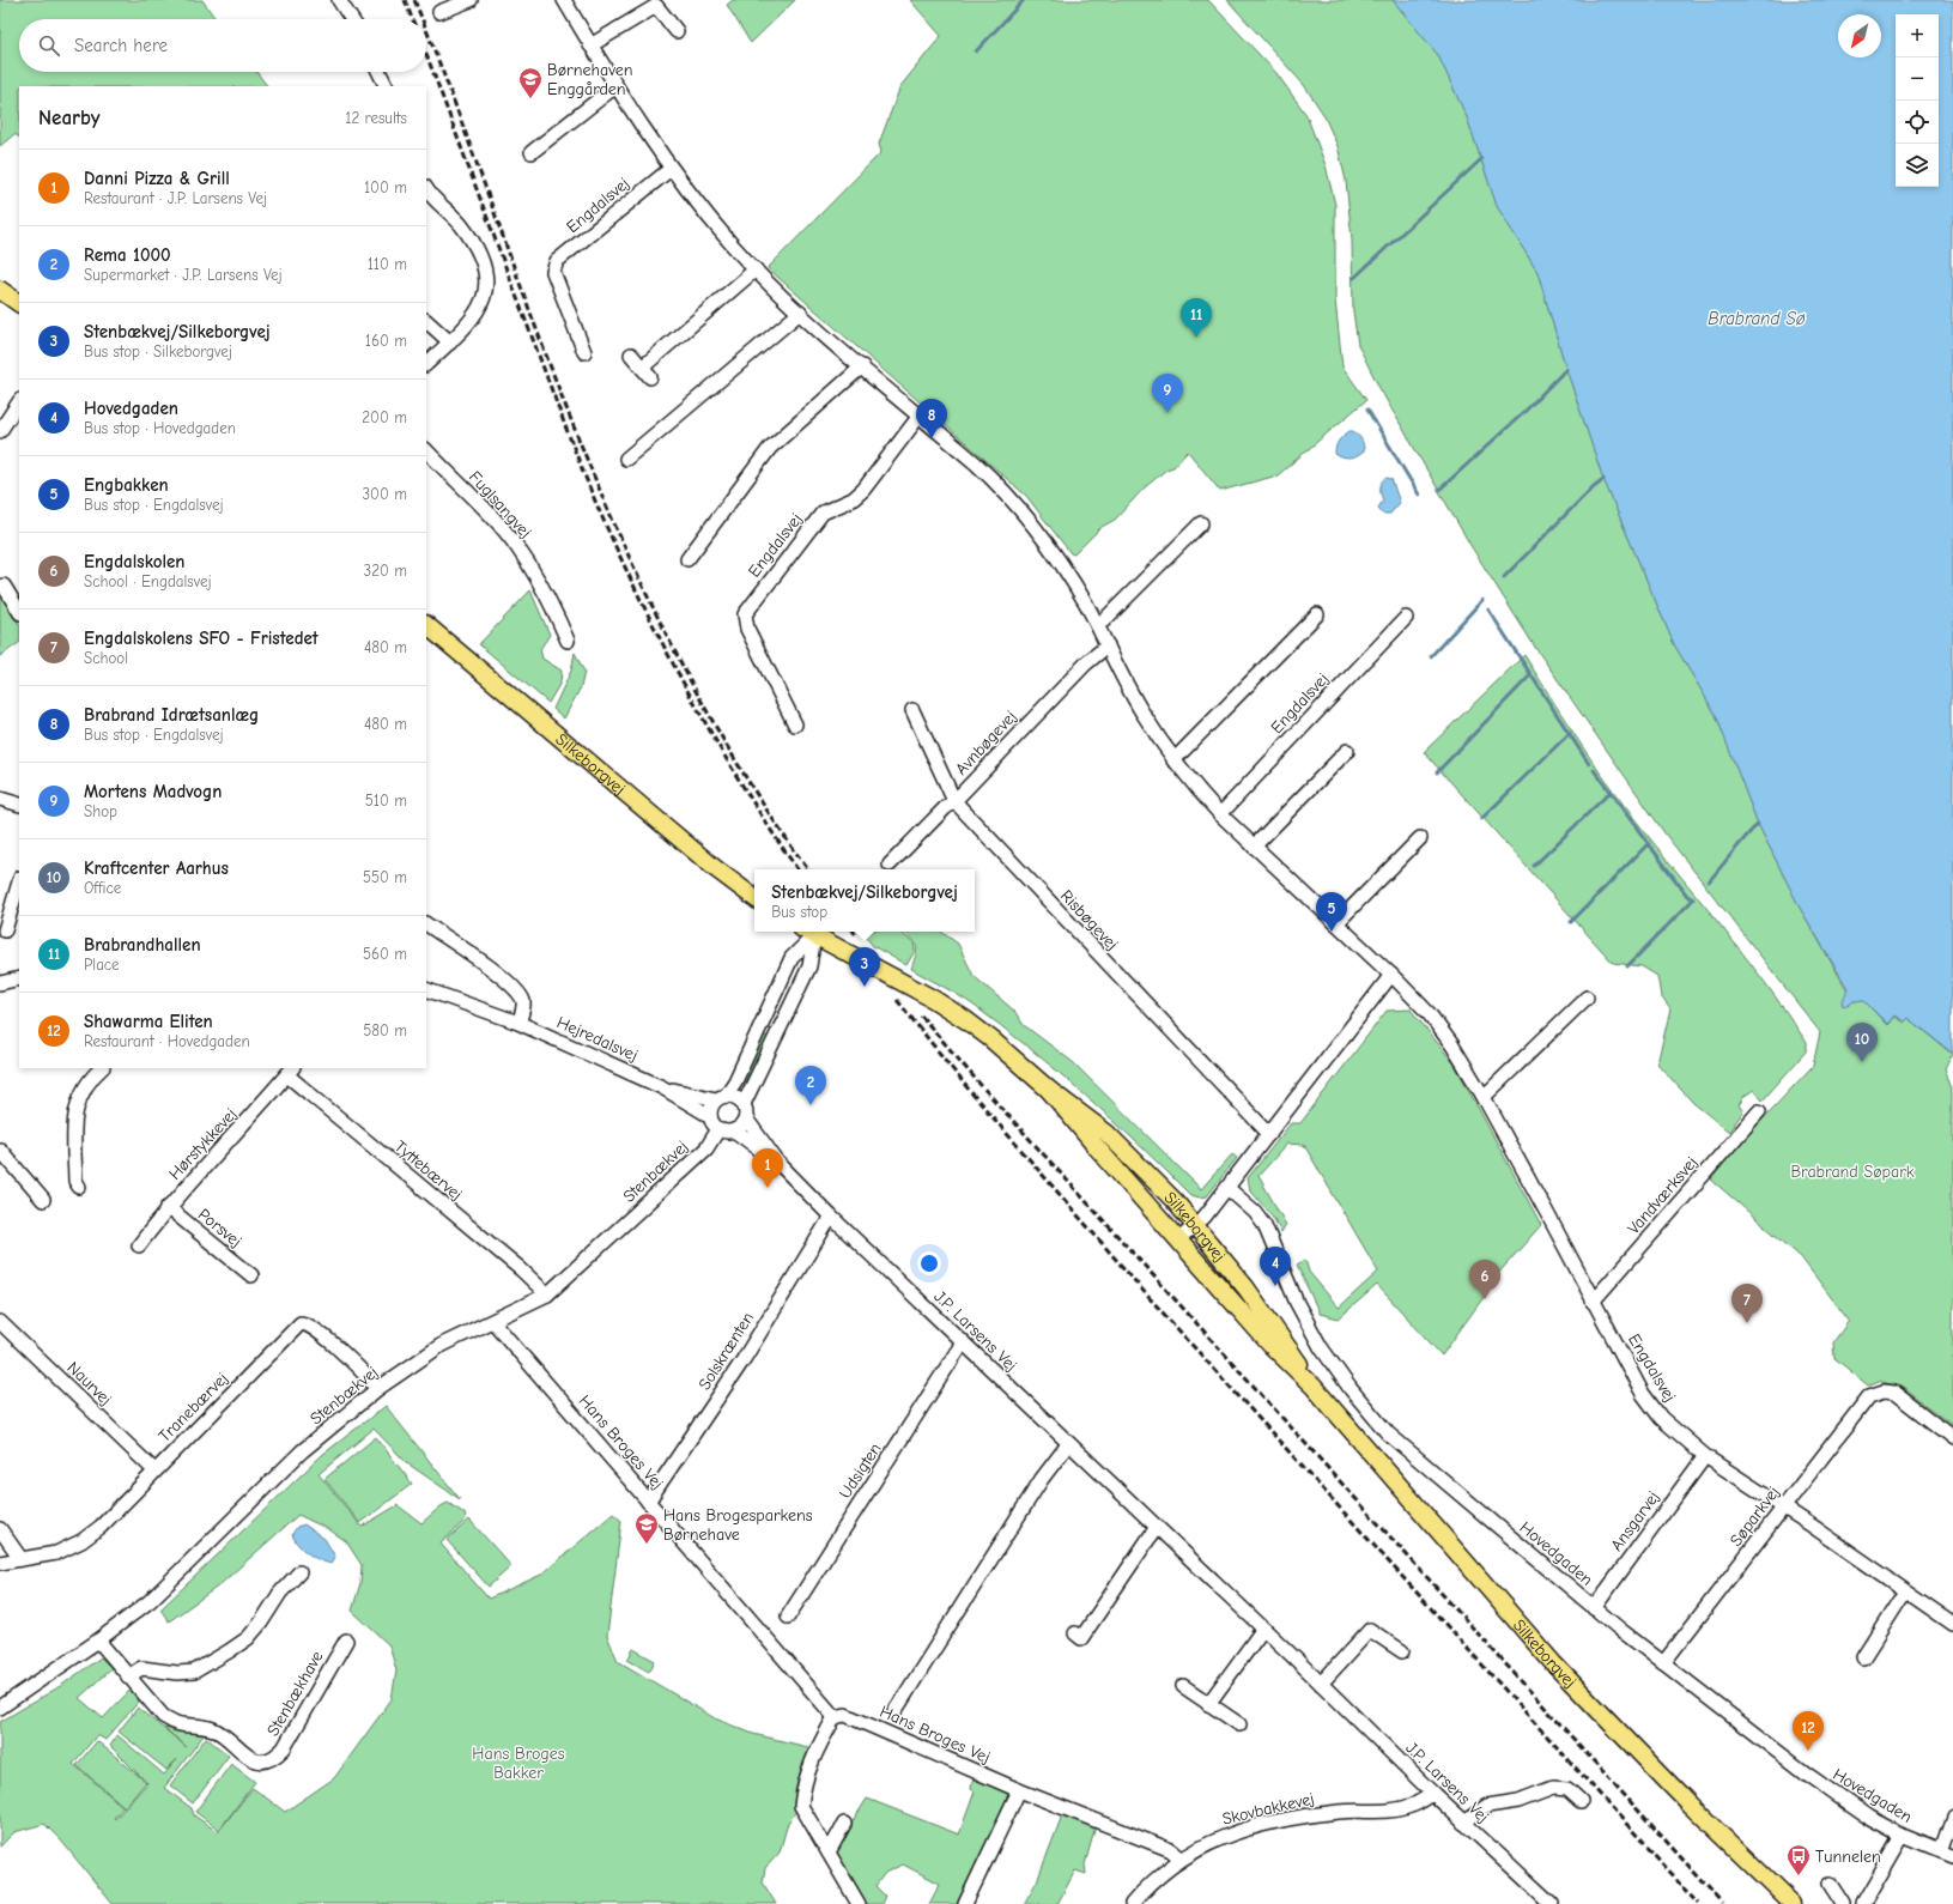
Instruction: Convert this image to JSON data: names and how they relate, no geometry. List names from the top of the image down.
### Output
{
  "streets": {
    "main road": ["Silkeborgvej"],
    "street": [
      "Engdalsvej",
      "Fuglsangvej",
      "Avnbøgevej",
      "Risbøgevej",
      "Hejredalsvej",
      "Hørstykkevej",
      "Tyttebærvej",
      "Stenbækvej",
      "Vandværksvej",
      "Porsvej",
      "J.P. Larsens Vej",
      "Solskrænten",
      "Naurvej",
      "Tranebærvej",
      "Hans Broges Vej",
      "Udsigten",
      "Søparkvej",
      "Ansgarvej",
      "Hovedgaden",
      "Stenbækhave",
      "Skovbakkevej"
    ]
  },
  "crossings": [
    ["Engdalsvej", "Avnbøgevej"],
    ["Engdalsvej", "Vandværksvej"],
    ["Engdalsvej", "Søparkvej"],
    ["Engdalsvej", "Ansgarvej"],
    ["Avnbøgevej", "Risbøgevej"],
    ["Hejredalsvej", "Stenbækvej"],
    ["Hejredalsvej", "J.P. Larsens Vej"],
    ["Hørstykkevej", "Tyttebærvej"],
    ["Hørstykkevej", "Porsvej"],
    ["Tyttebærvej", "Stenbækvej"],
    ["Stenbækvej", "J.P. Larsens Vej"],
    ["Stenbækvej", "Tranebærvej"],
    ["Stenbækvej", "Hans Broges Vej"],
    ["Stenbækvej", "Stenbækhave"],
    ["J.P. Larsens Vej", "Solskrænten"],
    ["J.P. Larsens Vej", "Udsigten"],
    ["J.P. Larsens Vej", "Skovbakkevej"],
    ["Solskrænten", "Hans Broges Vej"],
    ["Naurvej", "Tranebærvej"],
    ["Hans Broges Vej", "Skovbakkevej"],
    ["Søparkvej", "Hovedgaden"],
    ["Ansgarvej", "Hovedgaden"]
  ],
  "water": ["Brabrand Sø"],
  "parks": ["Brabrand Søpark", "Hans Broges Bakker"],
  "places": {
    "school or university": ["Børnehaven Enggården", "Hans Brogesparkens Børnehave"],
    "bus stop": ["Tunnelen"]
  },
  "north": "bottom left",
  "page": {
    "map_buttons": ["+", "−"],
    "search": "Search here",
    "heading": ["Nearby", "12 results"],
    "list": [
      {
        "mark": "1",
        "name": "Danni Pizza & Grill",
        "note": "Restaurant · J.P. Larsens Vej",
        "value": "100 m"
      },
      {
        "mark": "2",
        "name": "Rema 1000",
        "note": "Supermarket · J.P. Larsens Vej",
        "value": "110 m"
      },
      {
        "mark": "3",
        "name": "Stenbækvej/Silkeborgvej",
        "note": "Bus stop · Silkeborgvej",
        "value": "160 m"
      },
      {
        "mark": "4",
        "name": "Hovedgaden",
        "note": "Bus stop · Hovedgaden",
        "value": "200 m"
      },
      {
        "mark": "5",
        "name": "Engbakken",
        "note": "Bus stop · Engdalsvej",
        "value": "300 m"
      },
      {
        "mark": "6",
        "name": "Engdalskolen",
        "note": "School · Engdalsvej",
        "value": "320 m"
      },
      {
        "mark": "7",
        "name": "Engdalskolens SFO - Fristedet",
        "note": "School",
        "value": "480 m"
      },
      {
        "mark": "8",
        "name": "Brabrand Idrætsanlæg",
        "note": "Bus stop · Engdalsvej",
        "value": "480 m"
      },
      {
        "mark": "9",
        "name": "Mortens Madvogn",
        "note": "Shop",
        "value": "510 m"
      },
      {
        "mark": "10",
        "name": "Kraftcenter Aarhus",
        "note": "Office",
        "value": "550 m"
      },
      {
        "mark": "11",
        "name": "Brabrandhallen",
        "note": "Place",
        "value": "560 m"
      },
      {
        "mark": "12",
        "name": "Shawarma Eliten",
        "note": "Restaurant · Hovedgaden",
        "value": "580 m"
      }
    ],
    "pins": [
      "11",
      "9",
      "8",
      "5",
      "3",
      "10",
      "2",
      "1",
      "4",
      "6",
      "7",
      "12"
    ],
    "popup": ["Stenbækvej/Silkeborgvej", "Bus stop"]
  }
}
